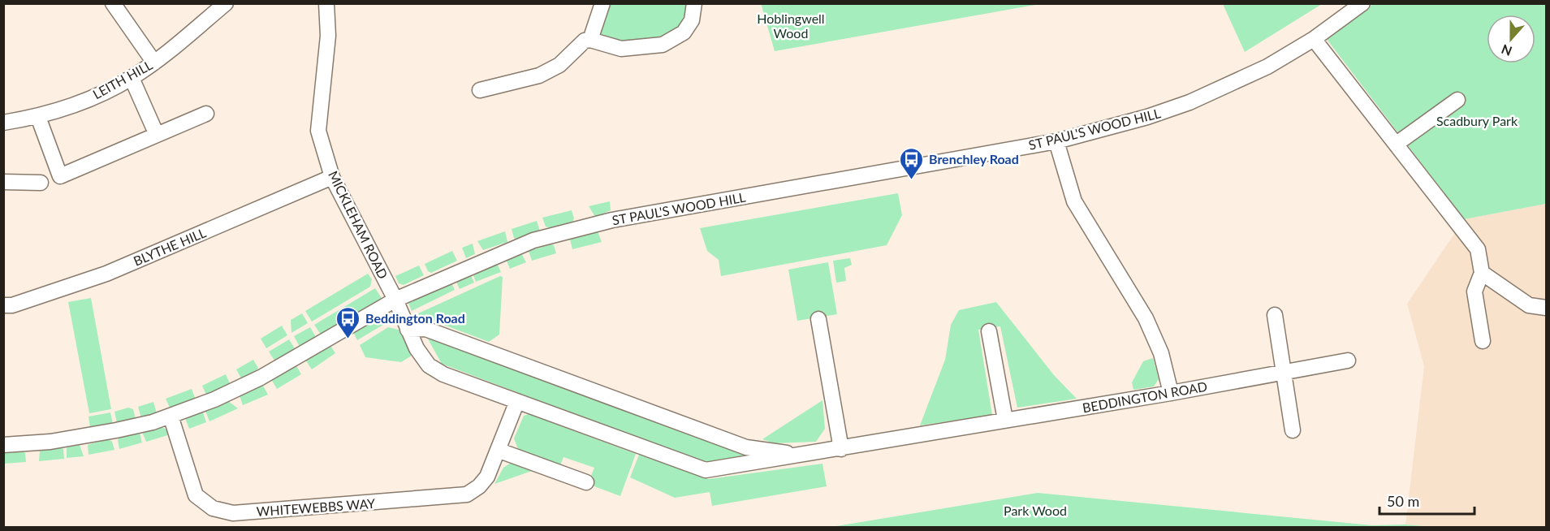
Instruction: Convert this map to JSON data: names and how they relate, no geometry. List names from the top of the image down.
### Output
{
  "streets": {
    "street": [
      "LEITH HILL",
      "ST PAUL'S WOOD HILL",
      "MICKLEHAM ROAD",
      "BLYTHE HILL",
      "BEDDINGTON ROAD",
      "WHITEWEBBS WAY"
    ]
  },
  "crossings": [
    ["ST PAUL'S WOOD HILL", "MICKLEHAM ROAD"],
    ["ST PAUL'S WOOD HILL", "BEDDINGTON ROAD"],
    ["ST PAUL'S WOOD HILL", "WHITEWEBBS WAY"],
    ["MICKLEHAM ROAD", "BLYTHE HILL"],
    ["MICKLEHAM ROAD", "BEDDINGTON ROAD"],
    ["BEDDINGTON ROAD", "WHITEWEBBS WAY"]
  ],
  "parks": ["Hoblingwell Wood", "Scadbury Park", "Park Wood"],
  "places": {
    "bus stop": ["Brenchley Road", "Beddington Road"]
  },
  "scale_bar": "50 m",
  "north": "bottom"
}
